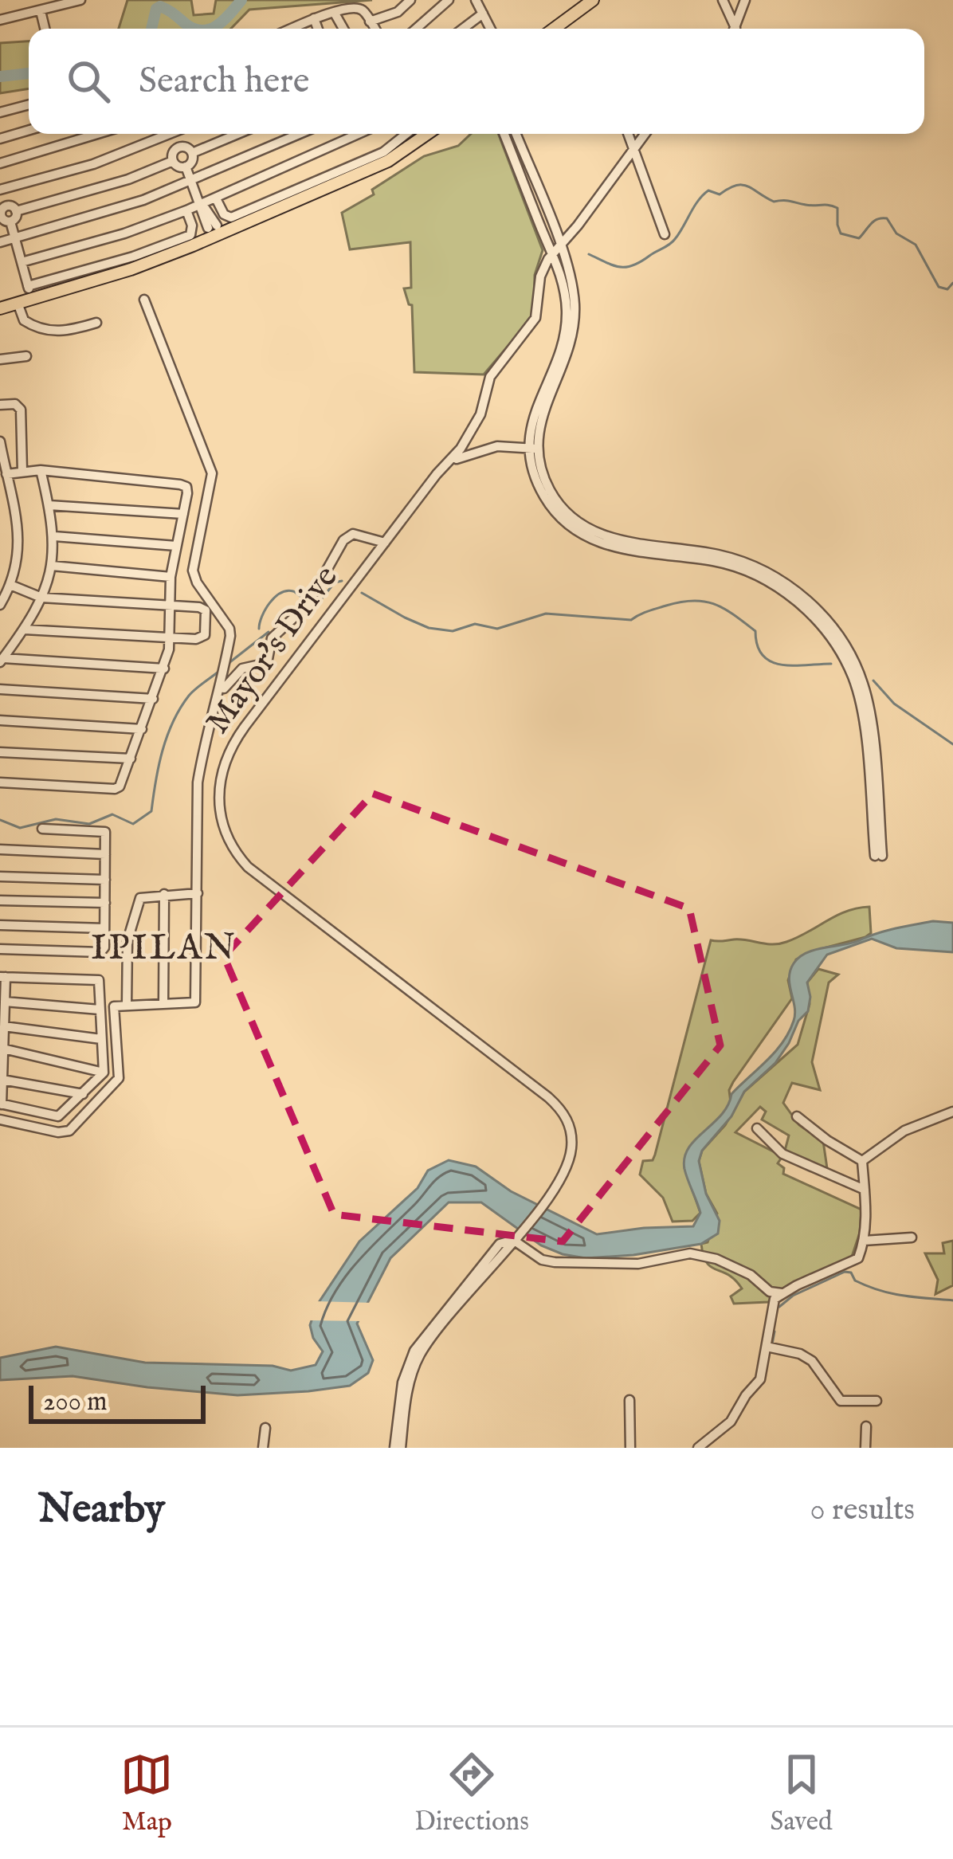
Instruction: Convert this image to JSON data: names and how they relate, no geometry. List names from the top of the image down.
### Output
{
  "streets": {
    "street": ["Mayor's Drive"]
  },
  "districts": ["IPILAN"],
  "scale_bar": "200 m",
  "page": {
    "search": "Search here",
    "scale": "200 m",
    "heading": ["Nearby", "0 results"],
    "nav": ["Map", "Directions", "Saved"]
  }
}
